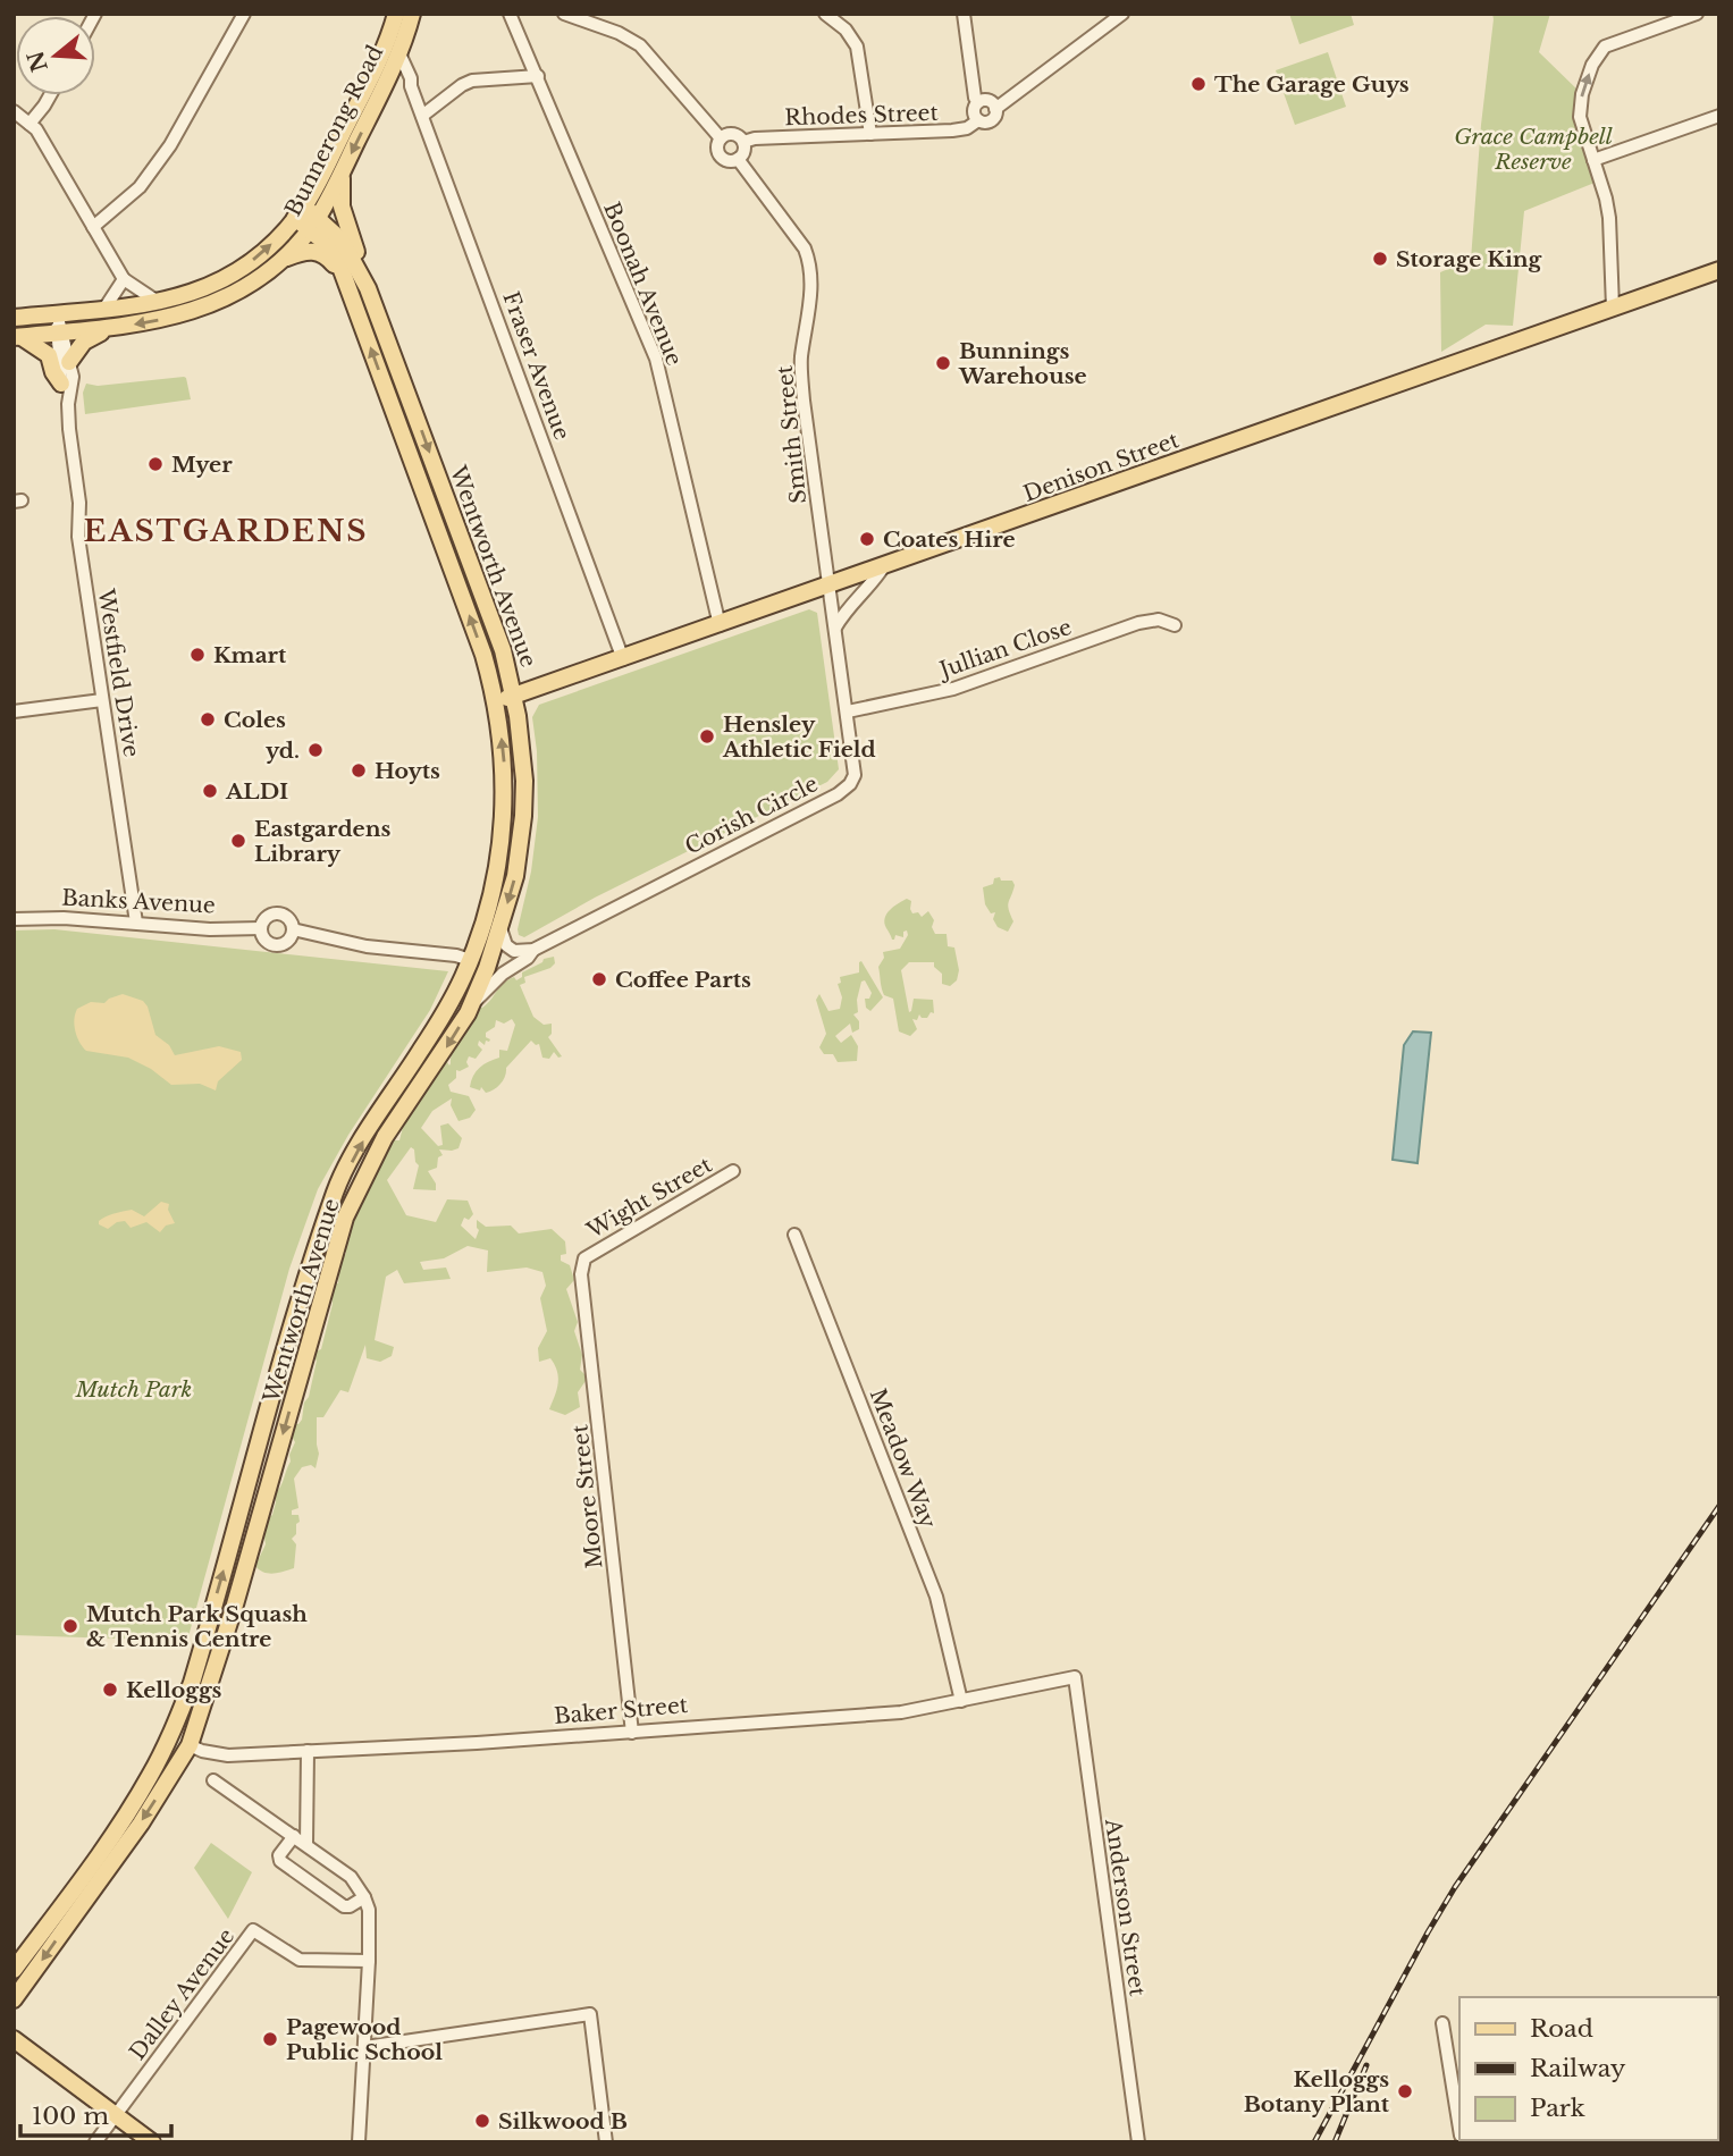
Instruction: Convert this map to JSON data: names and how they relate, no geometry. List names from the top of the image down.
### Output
{
  "streets": {
    "main road": [
      "Bunnerong Road",
      "Denison Street",
      "Wentworth Avenue",
      "Baker Street"
    ],
    "street": [
      "Rhodes Street",
      "Boonah Avenue",
      "Fraser Avenue",
      "Smith Street",
      "Jullian Close",
      "Westfield Drive",
      "Corish Circle",
      "Banks Avenue",
      "Wight Street",
      "Meadow Way",
      "Moore Street",
      "Anderson Street",
      "Dalley Avenue"
    ]
  },
  "crossings": [
    ["Rhodes Street", "Smith Street"],
    ["Bunnerong Road", "Fraser Avenue"],
    ["Bunnerong Road", "Wentworth Avenue"],
    ["Bunnerong Road", "Westfield Drive"],
    ["Boonah Avenue", "Denison Street"],
    ["Fraser Avenue", "Denison Street"],
    ["Smith Street", "Denison Street"],
    ["Smith Street", "Corish Circle"],
    ["Denison Street", "Wentworth Avenue"],
    ["Denison Street", "Corish Circle"],
    ["Wentworth Avenue", "Corish Circle"],
    ["Wentworth Avenue", "Baker Street"],
    ["Jullian Close", "Corish Circle"],
    ["Westfield Drive", "Banks Avenue"],
    ["Wight Street", "Moore Street"],
    ["Meadow Way", "Baker Street"],
    ["Moore Street", "Baker Street"],
    ["Baker Street", "Anderson Street"]
  ],
  "districts": ["EASTGARDENS"],
  "parks": ["Grace Campbell Reserve", "Mutch Park"],
  "places": [
    "The Garage Guys",
    "Storage King",
    "Bunnings Warehouse",
    "Myer",
    "Coates Hire",
    "Kmart",
    "Coles",
    "Hensley Athletic Field",
    "yd.",
    "Hoyts",
    "ALDI",
    "Eastgardens Library",
    "Coffee Parts",
    "Mutch Park Squash & Tennis Centre",
    "Kelloggs",
    "Pagewood Public School",
    "Kelloggs Botany Plant",
    "Silkwood B"
  ],
  "legend": ["Road", "Railway", "Park"],
  "scale_bar": "100 m",
  "north": "left"
}
